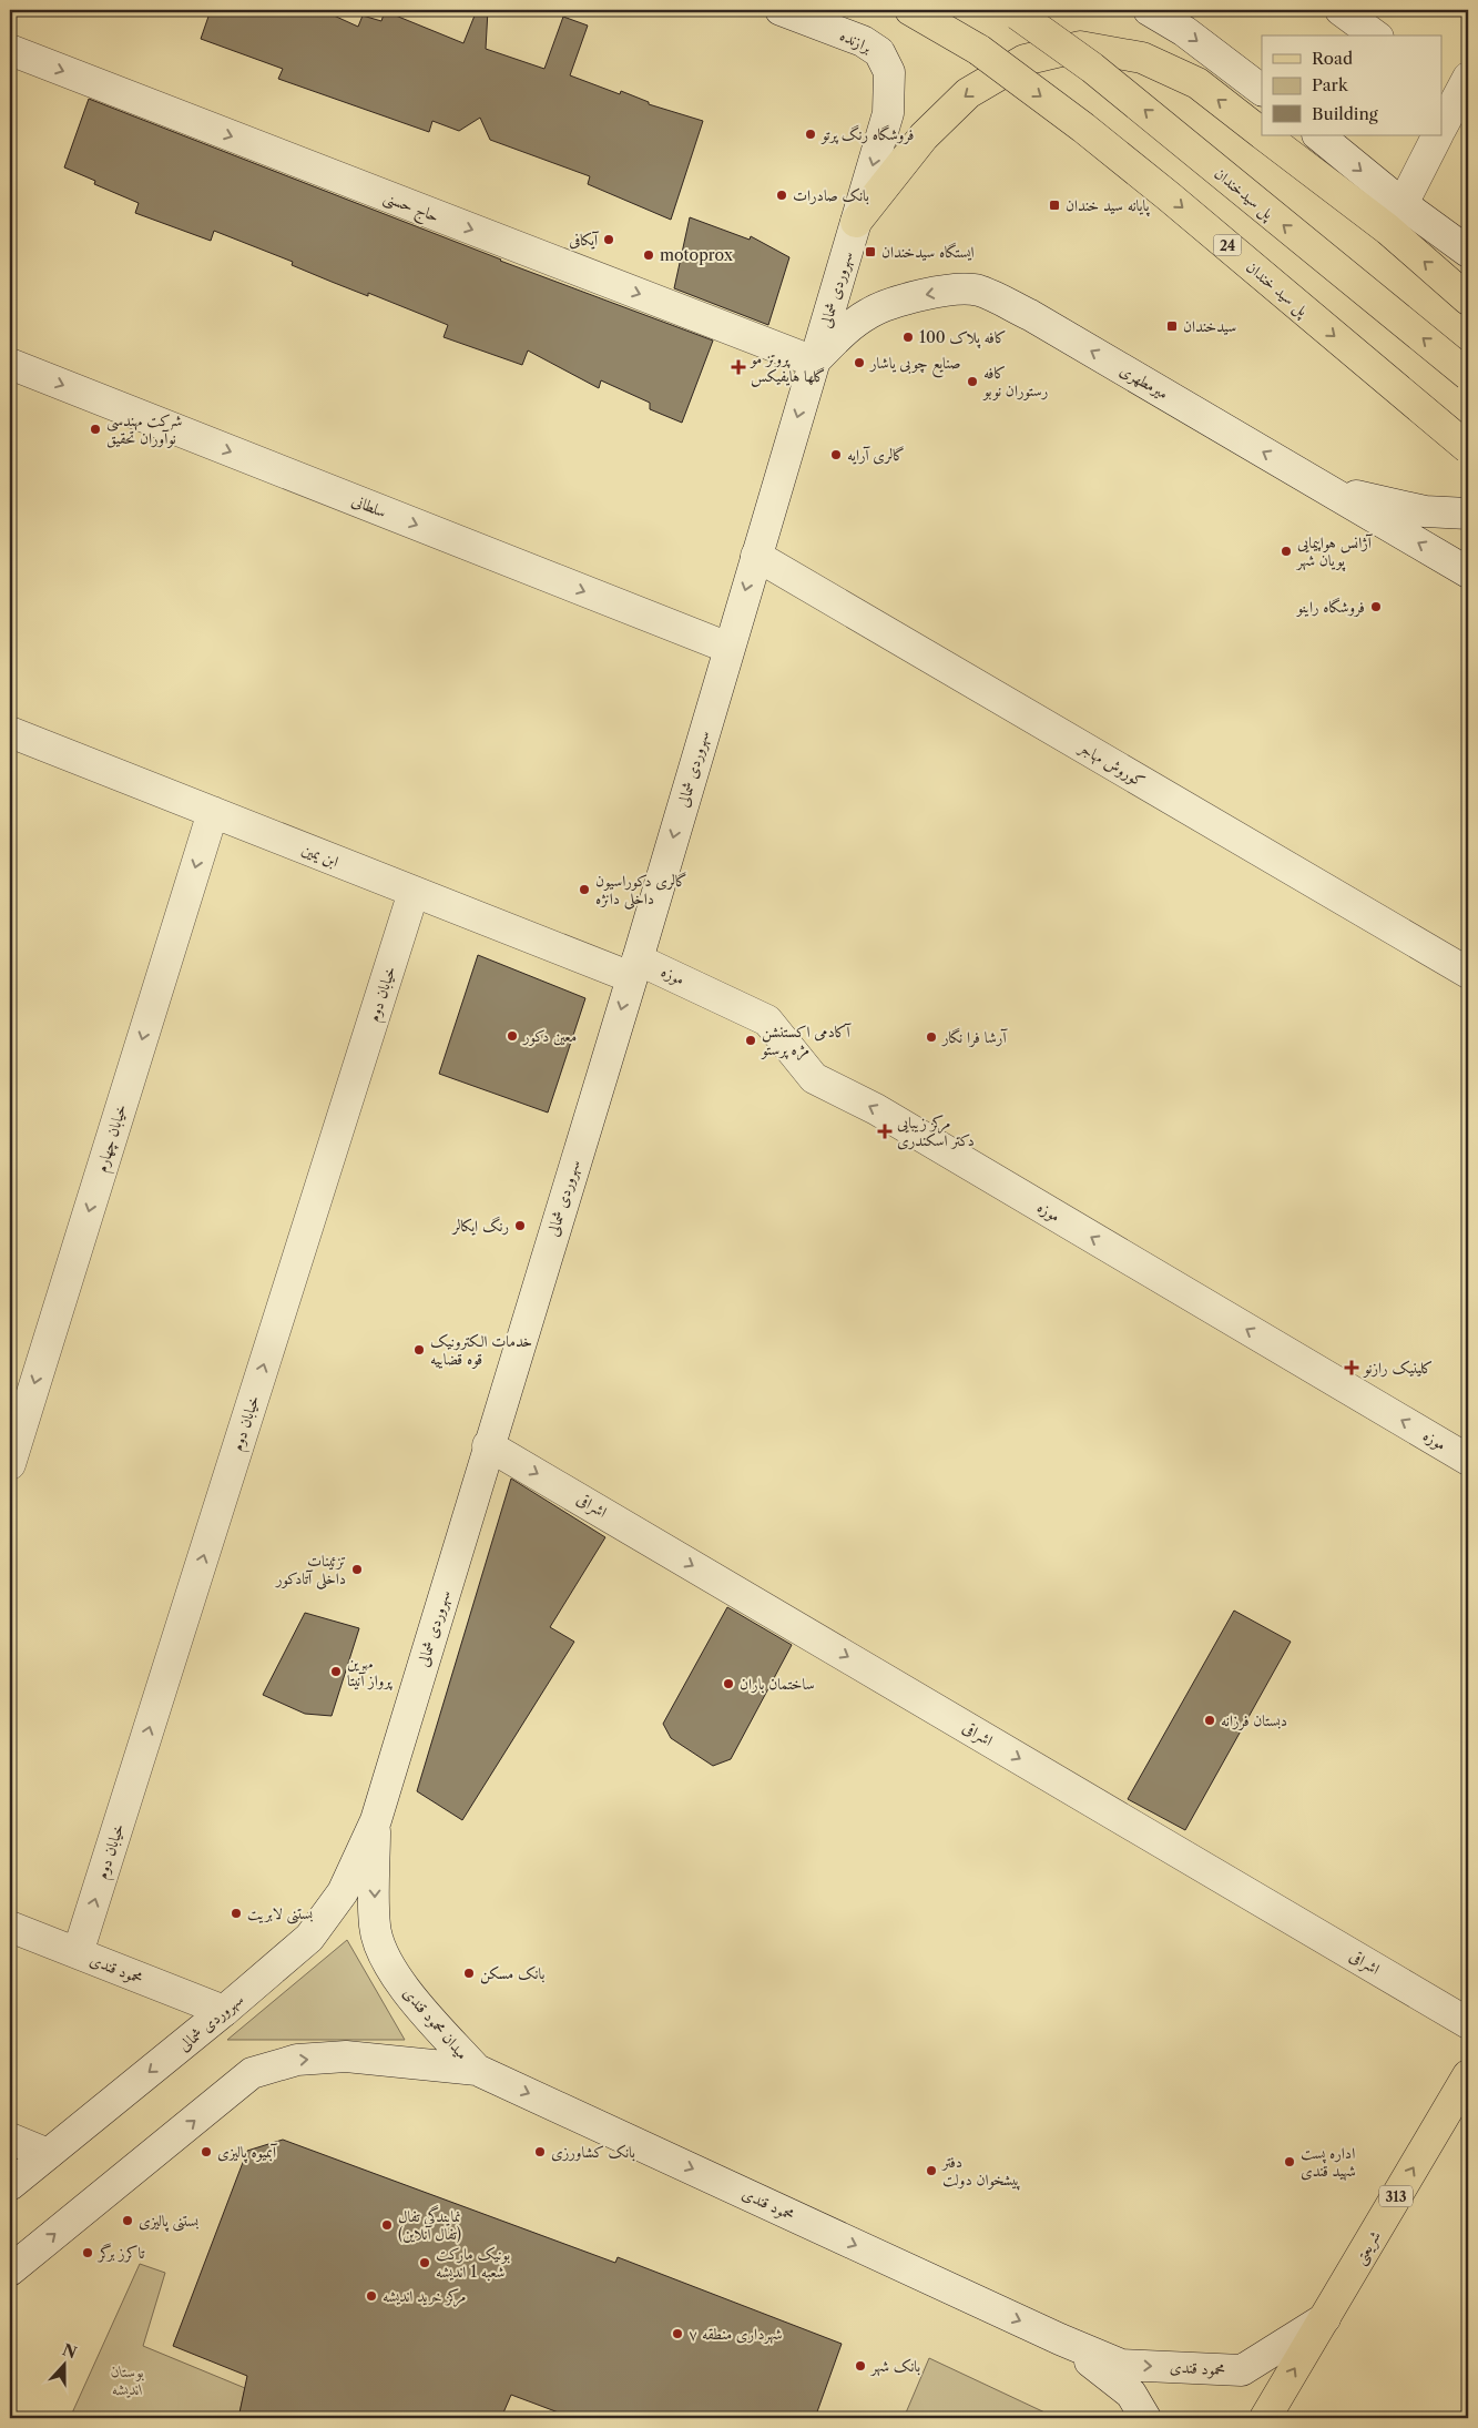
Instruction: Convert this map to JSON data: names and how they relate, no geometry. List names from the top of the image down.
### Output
{
  "streets": {
    "main road": [
      "پل سیدخندان",
      "24",
      "پل سید خندان",
      "313",
      "شریعتی"
    ],
    "street": [
      "برازنده",
      "حاج حسنی",
      "سهروردی شمالی",
      "میرمطهری",
      "سلطانی",
      "کوروش مهاجر",
      "ابن یمین",
      "موزه",
      "خیابان دوم",
      "خیابان چهارم",
      "اشراقی",
      "محمود قندی",
      "میدان محمود قندی"
    ]
  },
  "crossings": [
    ["برازنده", "سهروردی شمالی"],
    ["حاج حسنی", "سهروردی شمالی"],
    ["حاج حسنی", "میرمطهری"],
    ["سهروردی شمالی", "میرمطهری"],
    ["سهروردی شمالی", "سلطانی"],
    ["سهروردی شمالی", "کوروش مهاجر"],
    ["سهروردی شمالی", "ابن یمین"],
    ["سهروردی شمالی", "موزه"],
    ["سهروردی شمالی", "اشراقی"],
    ["سهروردی شمالی", "محمود قندی"],
    ["سهروردی شمالی", "میدان محمود قندی"],
    ["ابن یمین", "موزه"],
    ["ابن یمین", "خیابان دوم"],
    ["ابن یمین", "خیابان چهارم"],
    ["خیابان دوم", "محمود قندی"],
    ["محمود قندی", "میدان محمود قندی"],
    ["محمود قندی", "شریعتی"]
  ],
  "one_way": [
    "حاج حسنی",
    "سهروردی شمالی",
    "میرمطهری",
    "سلطانی",
    "موزه",
    "خیابان دوم",
    "خیابان چهارم",
    "اشراقی",
    "محمود قندی",
    "شریعتی"
  ],
  "parks": ["بوستان اندیشه"],
  "places": {
    "other": [
      "فروشگاه رنگ پرتو",
      "بانک صادرات",
      "آیکافی",
      "motoprox",
      "کافه پلاک 100",
      "صنایع چوبی یاشار",
      "کافه رستوران نوبو",
      "شرکت مهندسی نوآوران تحقیق",
      "گالری آرایه",
      "آژانس هواپیمایی پویان شهر",
      "فروشگاه راینو",
      "گالری دکوراسیون داخلی دانژه",
      "معین دکور",
      "آرشا فرا نگار",
      "آکادمی اکستنشن مژه پرستو",
      "رنگ ایکالر",
      "خدمات الکترونیک قوه قضاییه",
      "تزئینات داخلی آتادکور",
      "مهرین پرواز آنیتا",
      "ساختمان باران",
      "دبستان فرزانه",
      "بستنی لابریت",
      "بانک مسکن",
      "آبمیوه پالیزی",
      "بانک کشاورزی",
      "اداره پست شهید قندی",
      "دفتر پیشخوان دولت",
      "بستنی پالیزی",
      "نمایندگی تفال (تفال آنلاین)",
      "تاکرز برگر",
      "بونیک مارکت شعبه 1 اندیشه",
      "مرکز خرید اندیشه",
      "شهرداری منطقه ۷",
      "بانک شهر"
    ],
    "transit": ["پایانه سید خندان", "ایستگاه سیدخندان", "سیدخندان"],
    "health": ["پروتز مو گلها هایفیکس", "مرکز زیبایی دکتر اسکندری", "کلینیک رازنو"]
  },
  "legend": ["Road", "Park", "Building"],
  "north": "top"
}
